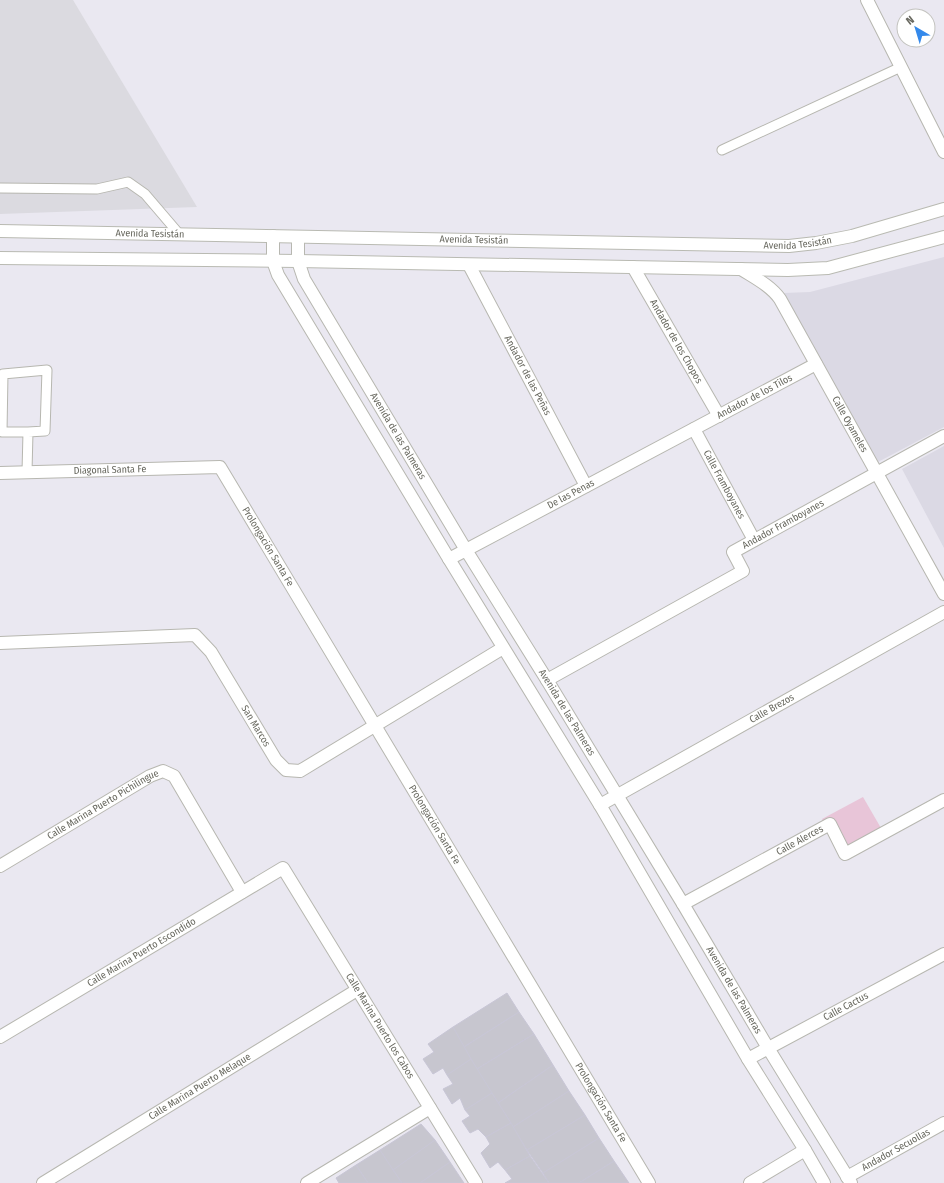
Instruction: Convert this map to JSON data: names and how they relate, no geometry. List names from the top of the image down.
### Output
{
  "streets": {
    "street": [
      "Avenida Tesistán",
      "Andador de los Chopos",
      "Andador de las Peñas",
      "Andador de los Tilos",
      "Calle Oyameles",
      "Avenida de las Palmeras",
      "Diagonal Santa Fe",
      "Calle Framboyanes",
      "De las Penas",
      "Andador Framboyanes",
      "Prolongación Santa Fe",
      "Calle Brezos",
      "San Marcos",
      "Calle Marina Puerto Pichilingue",
      "Calle Alerces",
      "Calle Marina Puerto Escondido",
      "Calle Cactus",
      "Calle Marina Puerto los Cabos",
      "Calle Marina Puerto Melaque",
      "Andador Secuollas"
    ]
  },
  "crossings": [
    ["Avenida Tesistán", "Avenida de las Palmeras"],
    ["Andador de los Chopos", "Andador de los Tilos"],
    ["Andador de las Peñas", "De las Penas"],
    ["Andador de los Tilos", "Calle Oyameles"],
    ["Andador de los Tilos", "Calle Framboyanes"],
    ["Andador de los Tilos", "De las Penas"],
    ["Calle Oyameles", "Andador Framboyanes"],
    ["Avenida de las Palmeras", "De las Penas"],
    ["Avenida de las Palmeras", "Andador Framboyanes"],
    ["Avenida de las Palmeras", "Calle Brezos"],
    ["Avenida de las Palmeras", "San Marcos"],
    ["Avenida de las Palmeras", "Calle Alerces"],
    ["Avenida de las Palmeras", "Calle Cactus"],
    ["Avenida de las Palmeras", "Andador Secuollas"],
    ["Diagonal Santa Fe", "Prolongación Santa Fe"],
    ["Calle Framboyanes", "De las Penas"],
    ["Calle Framboyanes", "Andador Framboyanes"],
    ["Prolongación Santa Fe", "San Marcos"],
    ["Calle Marina Puerto Pichilingue", "Calle Marina Puerto Escondido"],
    ["Calle Marina Puerto Escondido", "Calle Marina Puerto los Cabos"],
    ["Calle Marina Puerto los Cabos", "Calle Marina Puerto Melaque"]
  ],
  "north": "top left"
}
